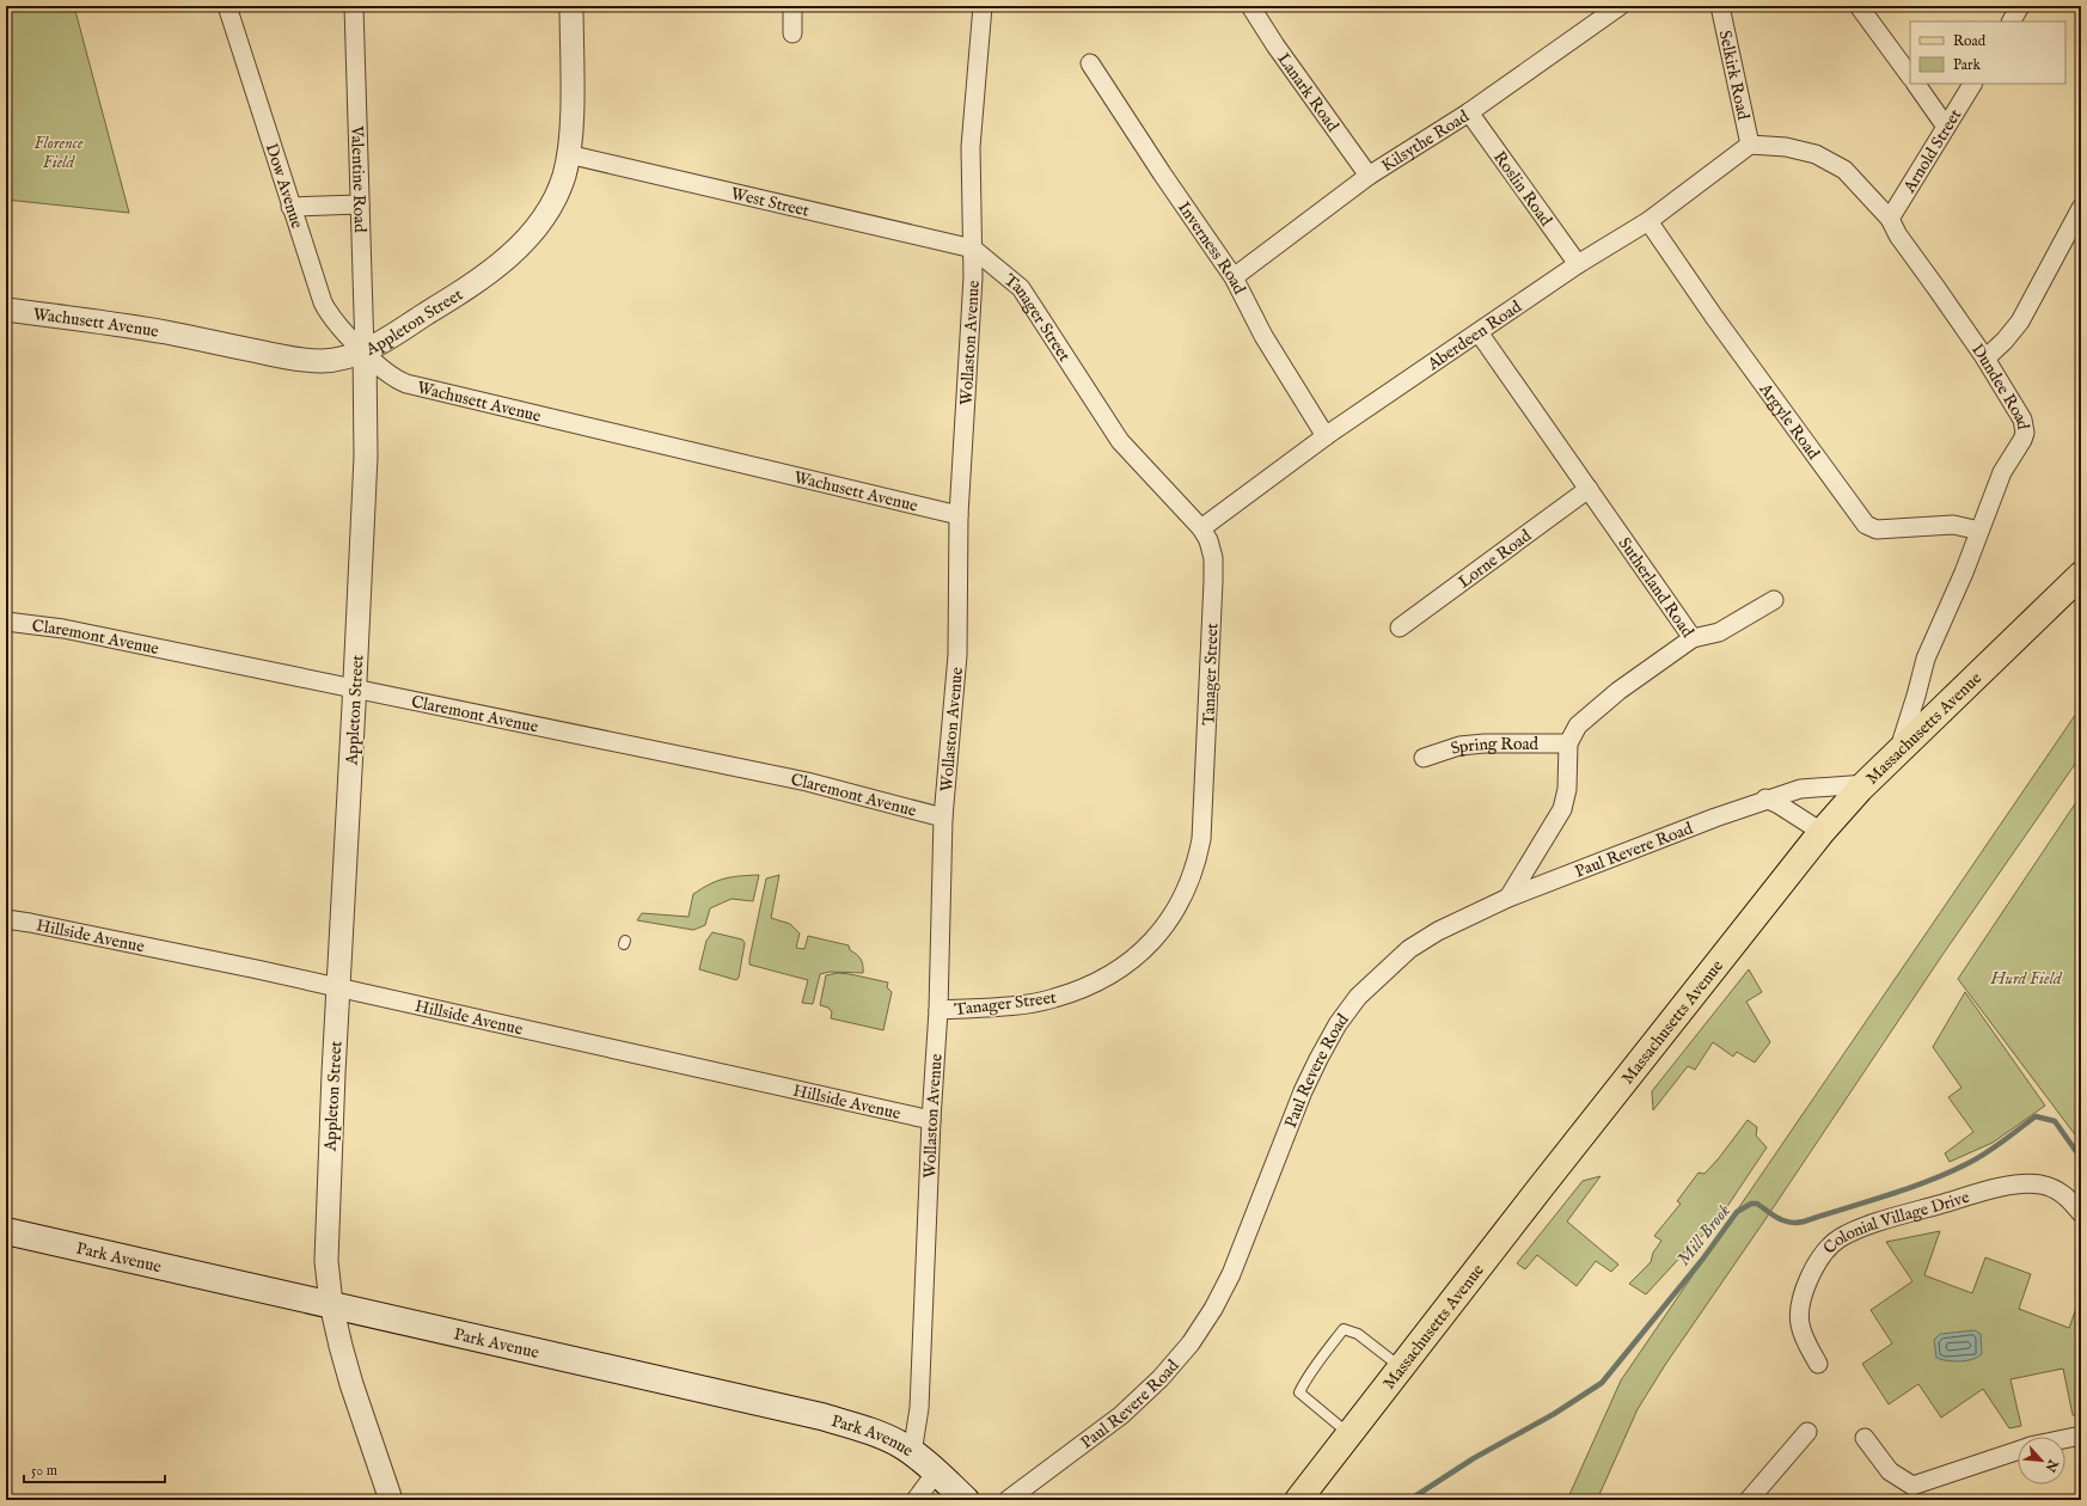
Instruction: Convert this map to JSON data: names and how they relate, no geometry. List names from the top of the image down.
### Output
{
  "streets": {
    "main road": ["Massachusetts Avenue", "Park Avenue"],
    "street": [
      "Selkirk Road",
      "Lanark Road",
      "Kilsythe Road",
      "Arnold Street",
      "Valentine Road",
      "Dow Avenue",
      "Roslin Road",
      "West Street",
      "Inverness Road",
      "Tanager Street",
      "Wachusett Avenue",
      "Appleton Street",
      "Aberdeen Road",
      "Wollaston Avenue",
      "Dundee Road",
      "Argyle Road",
      "Lorne Road",
      "Sutherland Road",
      "Claremont Avenue",
      "Spring Road",
      "Paul Revere Road",
      "Hillside Avenue",
      "Colonial Village Drive"
    ]
  },
  "crossings": [
    ["Selkirk Road", "Aberdeen Road"],
    ["Selkirk Road", "Dundee Road"],
    ["Lanark Road", "Kilsythe Road"],
    ["Kilsythe Road", "Roslin Road"],
    ["Kilsythe Road", "Inverness Road"],
    ["Arnold Street", "Dundee Road"],
    ["Valentine Road", "Dow Avenue"],
    ["Valentine Road", "Wachusett Avenue"],
    ["Valentine Road", "Appleton Street"],
    ["Dow Avenue", "Wachusett Avenue"],
    ["Dow Avenue", "Appleton Street"],
    ["Roslin Road", "Aberdeen Road"],
    ["West Street", "Tanager Street"],
    ["West Street", "Appleton Street"],
    ["West Street", "Wollaston Avenue"],
    ["Inverness Road", "Aberdeen Road"],
    ["Tanager Street", "Aberdeen Road"],
    ["Tanager Street", "Wollaston Avenue"],
    ["Wachusett Avenue", "Appleton Street"],
    ["Wachusett Avenue", "Wollaston Avenue"],
    ["Appleton Street", "Claremont Avenue"],
    ["Appleton Street", "Hillside Avenue"],
    ["Appleton Street", "Park Avenue"],
    ["Aberdeen Road", "Dundee Road"],
    ["Aberdeen Road", "Argyle Road"],
    ["Aberdeen Road", "Sutherland Road"],
    ["Wollaston Avenue", "Claremont Avenue"],
    ["Wollaston Avenue", "Hillside Avenue"],
    ["Wollaston Avenue", "Park Avenue"],
    ["Dundee Road", "Argyle Road"],
    ["Dundee Road", "Massachusetts Avenue"],
    ["Lorne Road", "Sutherland Road"],
    ["Sutherland Road", "Spring Road"],
    ["Massachusetts Avenue", "Paul Revere Road"]
  ],
  "water": ["Mill Brook"],
  "parks": ["Florence Field", "Hurd Field"],
  "legend": ["Road", "Park"],
  "scale_bar": "50 m",
  "north": "bottom right"
}
